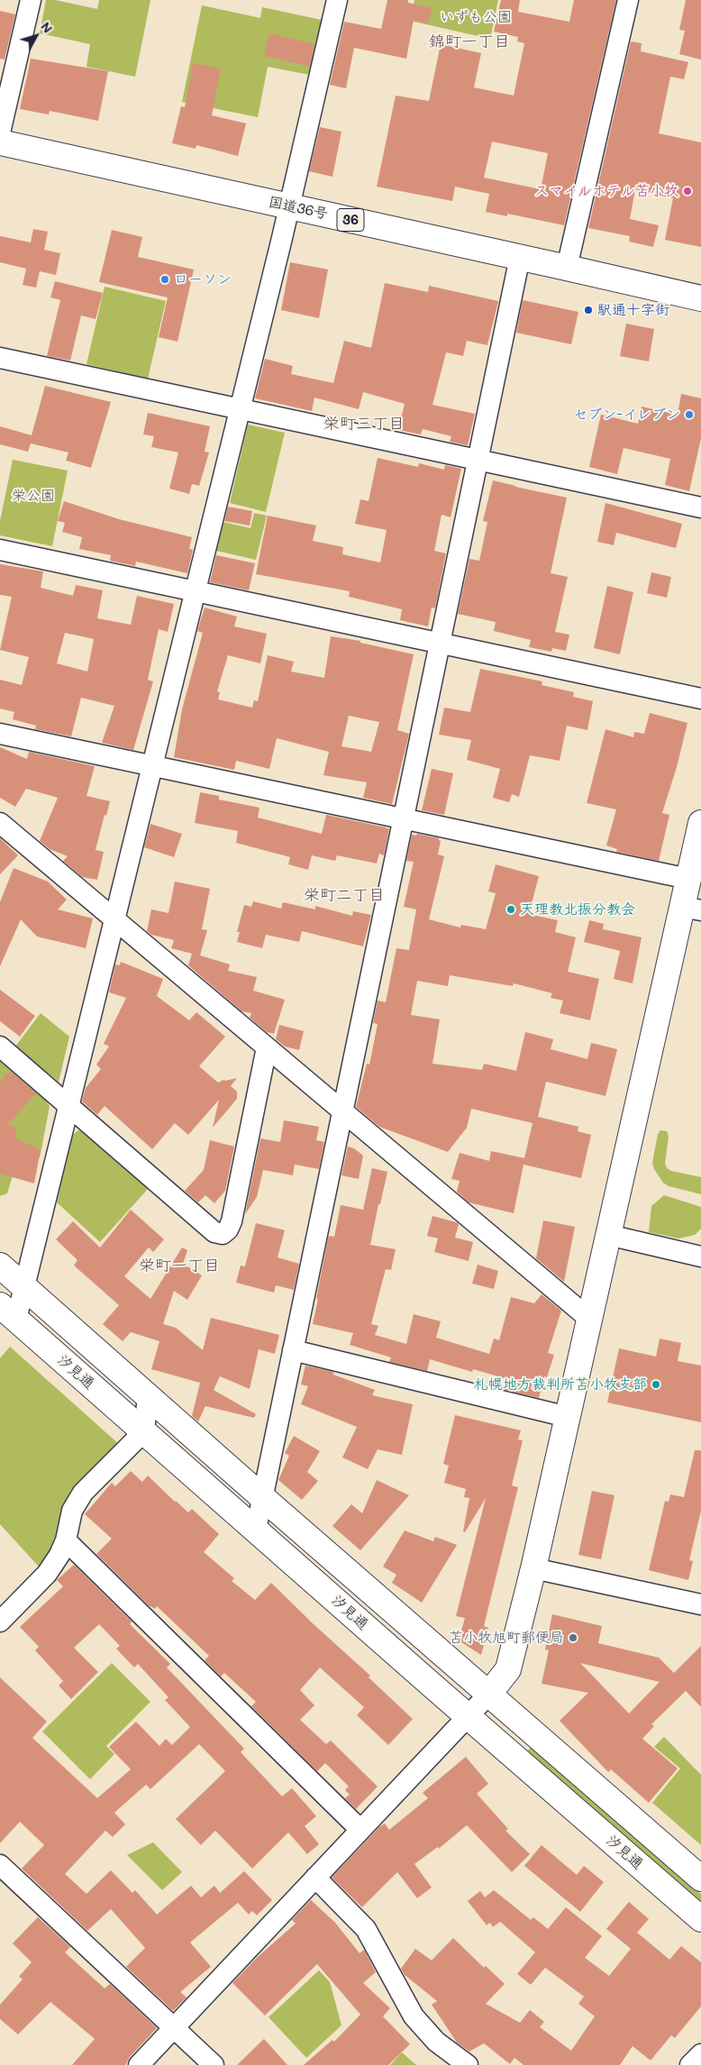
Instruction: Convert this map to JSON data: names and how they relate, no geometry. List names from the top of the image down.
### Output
{
  "streets": {
    "main road": ["国道36号", "36", "汐見通"]
  },
  "districts": [
    "錦町一丁目",
    "栄町三丁目",
    "栄町二丁目",
    "栄町一丁目"
  ],
  "parks": ["いずも公園", "栄公園"],
  "places": [
    "スマイルホテル苫小牧",
    "ローソン",
    "駅通十字街",
    "セブン-イレブン",
    "天理教北振分教会",
    "札幌地方裁判所苫小牧支部",
    "苫小牧旭町郵便局"
  ],
  "north": "top right"
}
